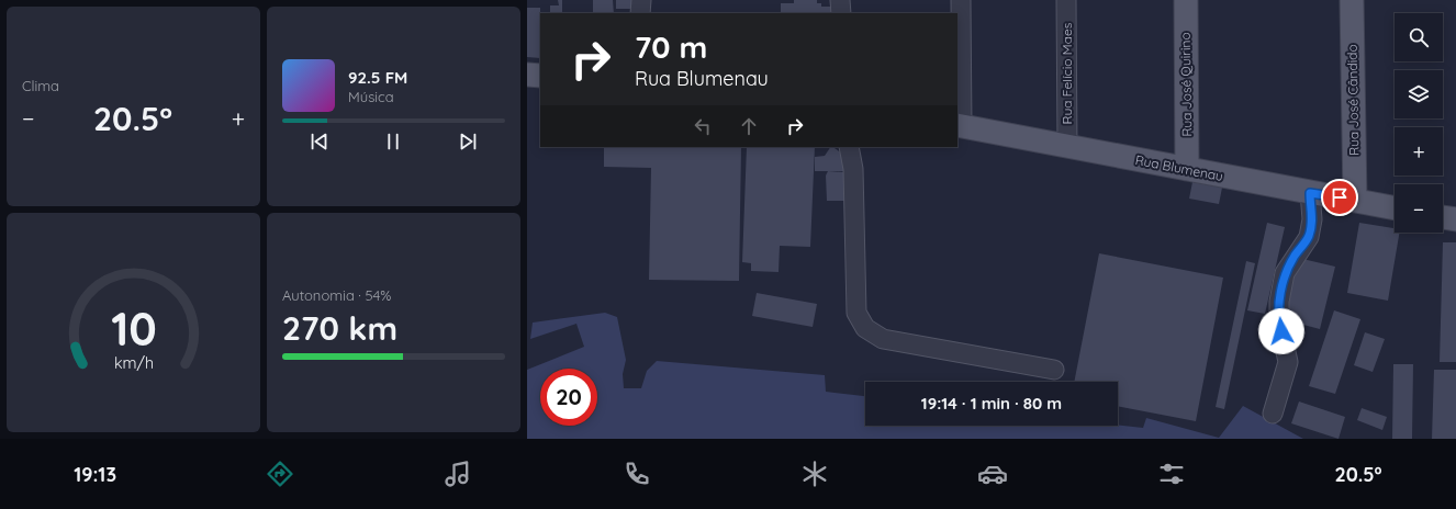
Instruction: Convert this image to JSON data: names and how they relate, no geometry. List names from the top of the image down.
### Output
{
  "streets": {
    "main road": ["Rua José Quirino", "Rua José Cândido", "Rua Blumenau"],
    "street": ["Rua Felício Maes"]
  },
  "crossings": [
    ["Rua Felício Maes", "Rua Blumenau"],
    ["Rua José Quirino", "Rua Blumenau"],
    ["Rua José Cândido", "Rua Blumenau"]
  ],
  "page": {
    "tile": [
      "Clima",
      ["Autonomia · 54%", "270 km"]
    ],
    "map_buttons": ["+", "−"],
    "turn": ["70 m", "Rua Blumenau"],
    "song": ["92.5 FM", "Música"],
    "heat": ["−", "20.5°", "+"],
    "limit": "20",
    "trip": "19:14 · 1 min · 80 m",
    "tabs": ["19:13", "20.5°"],
    "gauge": ["10", "km/h"]
  }
}
